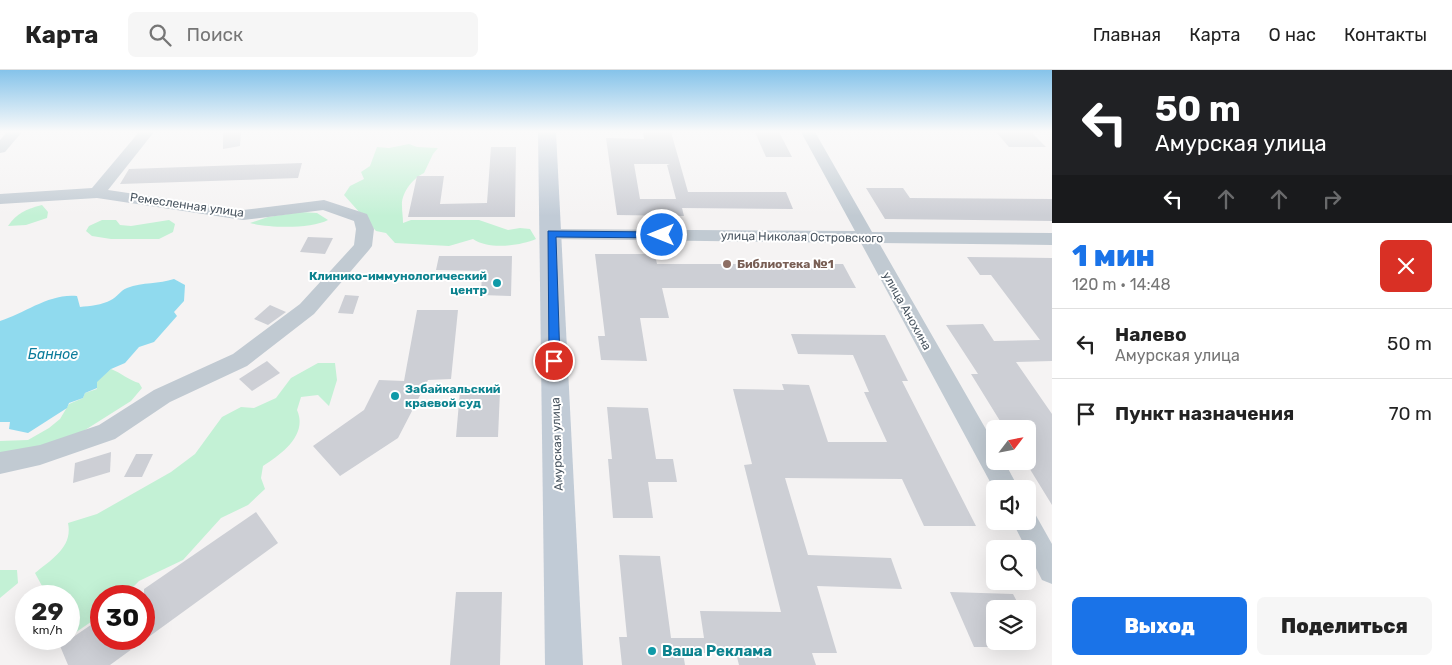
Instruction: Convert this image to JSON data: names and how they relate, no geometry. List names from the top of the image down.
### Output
{
  "streets": {
    "main road": ["Амурская улица"],
    "street": ["Ремесленная улица", "улица Николая Островского", "улица Анохина"]
  },
  "crossings": [
    ["улица Николая Островского", "улица Анохина"],
    ["улица Николая Островского", "Амурская улица"]
  ],
  "water": ["Банное"],
  "places": [
    "Библиотека №1",
    "Клинико-иммунологический центр",
    "Забайкальский краевой суд",
    "Ваша Реклама"
  ],
  "north": "top right",
  "page": {
    "header": "Карта",
    "search": "Поиск",
    "nav": [
      "Главная",
      "Карта",
      "О нас",
      "Контакты"
    ],
    "turn": ["50 m", "Амурская улица"],
    "heading": ["1 мин", "120 m · 14:48"],
    "list": [
      {
        "name": "Налево",
        "note": "Амурская улица",
        "value": "50 m"
      },
      {
        "name": "Пункт назначения",
        "value": "70 m"
      }
    ],
    "speed": "29 km/h",
    "limit": "30",
    "buttons": ["Выход", "Поделиться"]
  }
}
